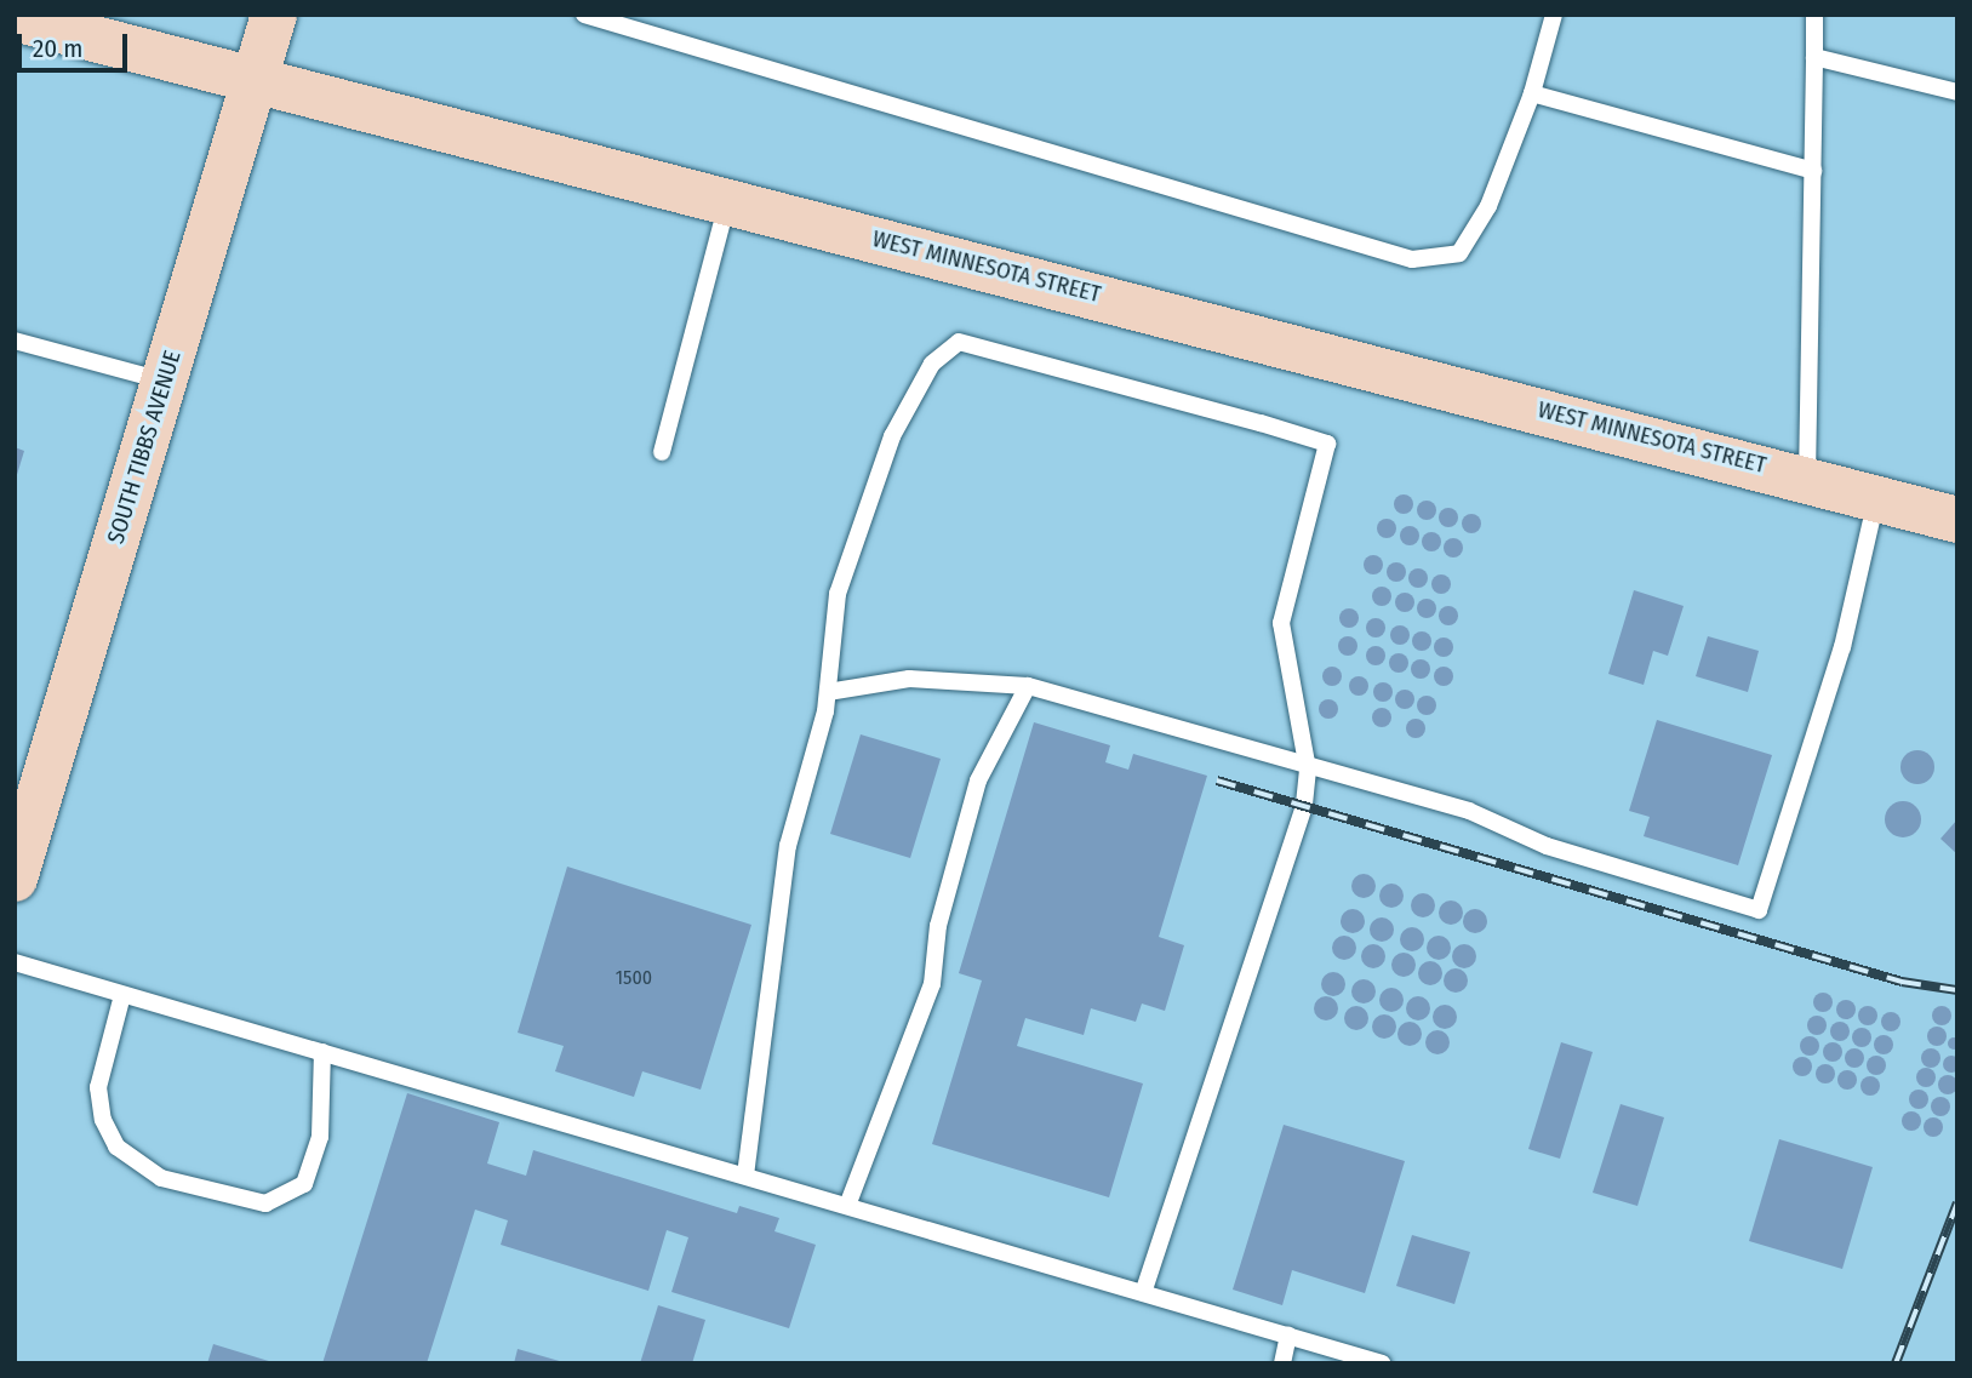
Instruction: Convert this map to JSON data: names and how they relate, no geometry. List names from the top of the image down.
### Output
{
  "streets": {
    "street": ["WEST MINNESOTA STREET", "SOUTH TIBBS AVENUE"]
  },
  "crossings": [
    ["WEST MINNESOTA STREET", "SOUTH TIBBS AVENUE"]
  ],
  "house_numbers": ["1500"],
  "scale_bar": "20 m"
}
